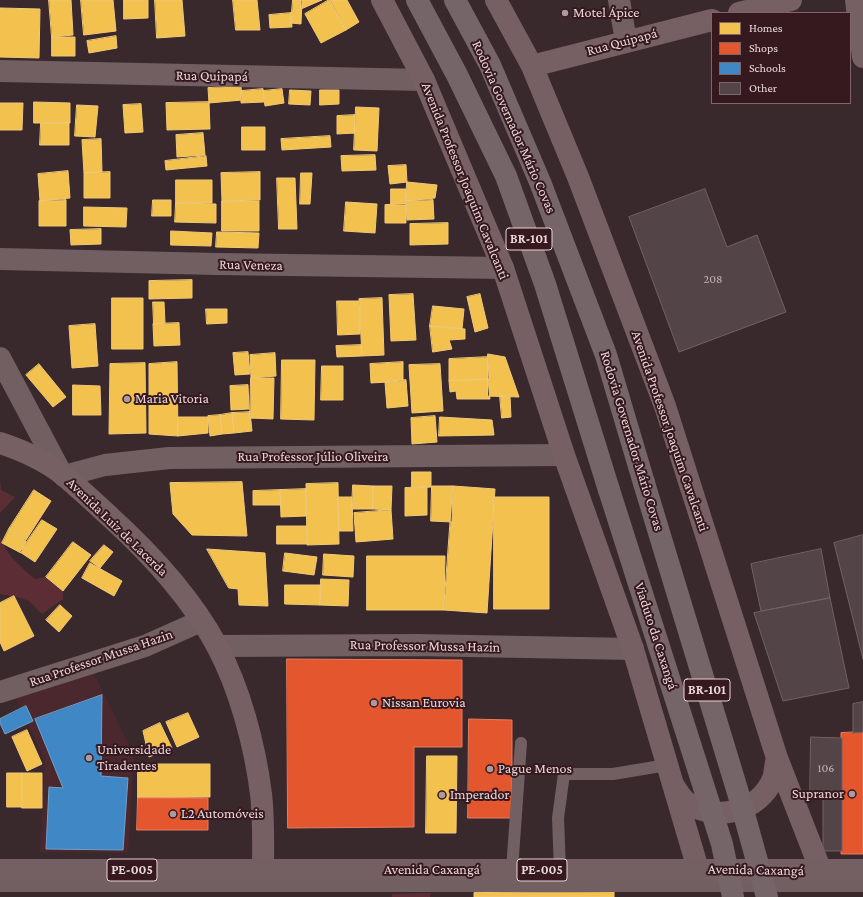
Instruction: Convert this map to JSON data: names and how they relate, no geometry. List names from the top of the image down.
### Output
{
  "streets": {
    "highway": ["Rodovia Governador Mário Covas", "BR-101", "Viaduto da Caxangá"],
    "main road": [
      "Rua Quipapá",
      "Avenida Professor Joaquim Cavalcanti",
      "Avenida Luiz de Lacerda",
      "PE-005",
      "Avenida Caxangá"
    ],
    "street": ["Rua Veneza", "Rua Professor Júlio Oliveira", "Rua Professor Mussa Hazin"]
  },
  "crossings": [
    ["Rua Quipapá", "Avenida Professor Joaquim Cavalcanti"],
    ["Rodovia Governador Mário Covas", "Viaduto da Caxangá"],
    ["Avenida Professor Joaquim Cavalcanti", "Rua Veneza"],
    ["Avenida Professor Joaquim Cavalcanti", "Rua Professor Júlio Oliveira"],
    ["Avenida Professor Joaquim Cavalcanti", "Rua Professor Mussa Hazin"],
    ["Avenida Professor Joaquim Cavalcanti", "Avenida Caxangá"],
    ["Rua Professor Júlio Oliveira", "Avenida Luiz de Lacerda"],
    ["Avenida Luiz de Lacerda", "Rua Professor Mussa Hazin"],
    ["Avenida Luiz de Lacerda", "Avenida Caxangá"]
  ],
  "places": [
    "Motel Ápice",
    "Maria Vitoria",
    "Nissan Eurovia",
    "Universidade Tiradentes",
    "Pague Menos",
    "Supranor",
    "Imperador",
    "L2 Automóveis"
  ],
  "house_numbers": ["208", "106"],
  "legend": [
    "Homes",
    "Shops",
    "Schools",
    "Other"
  ]
}
